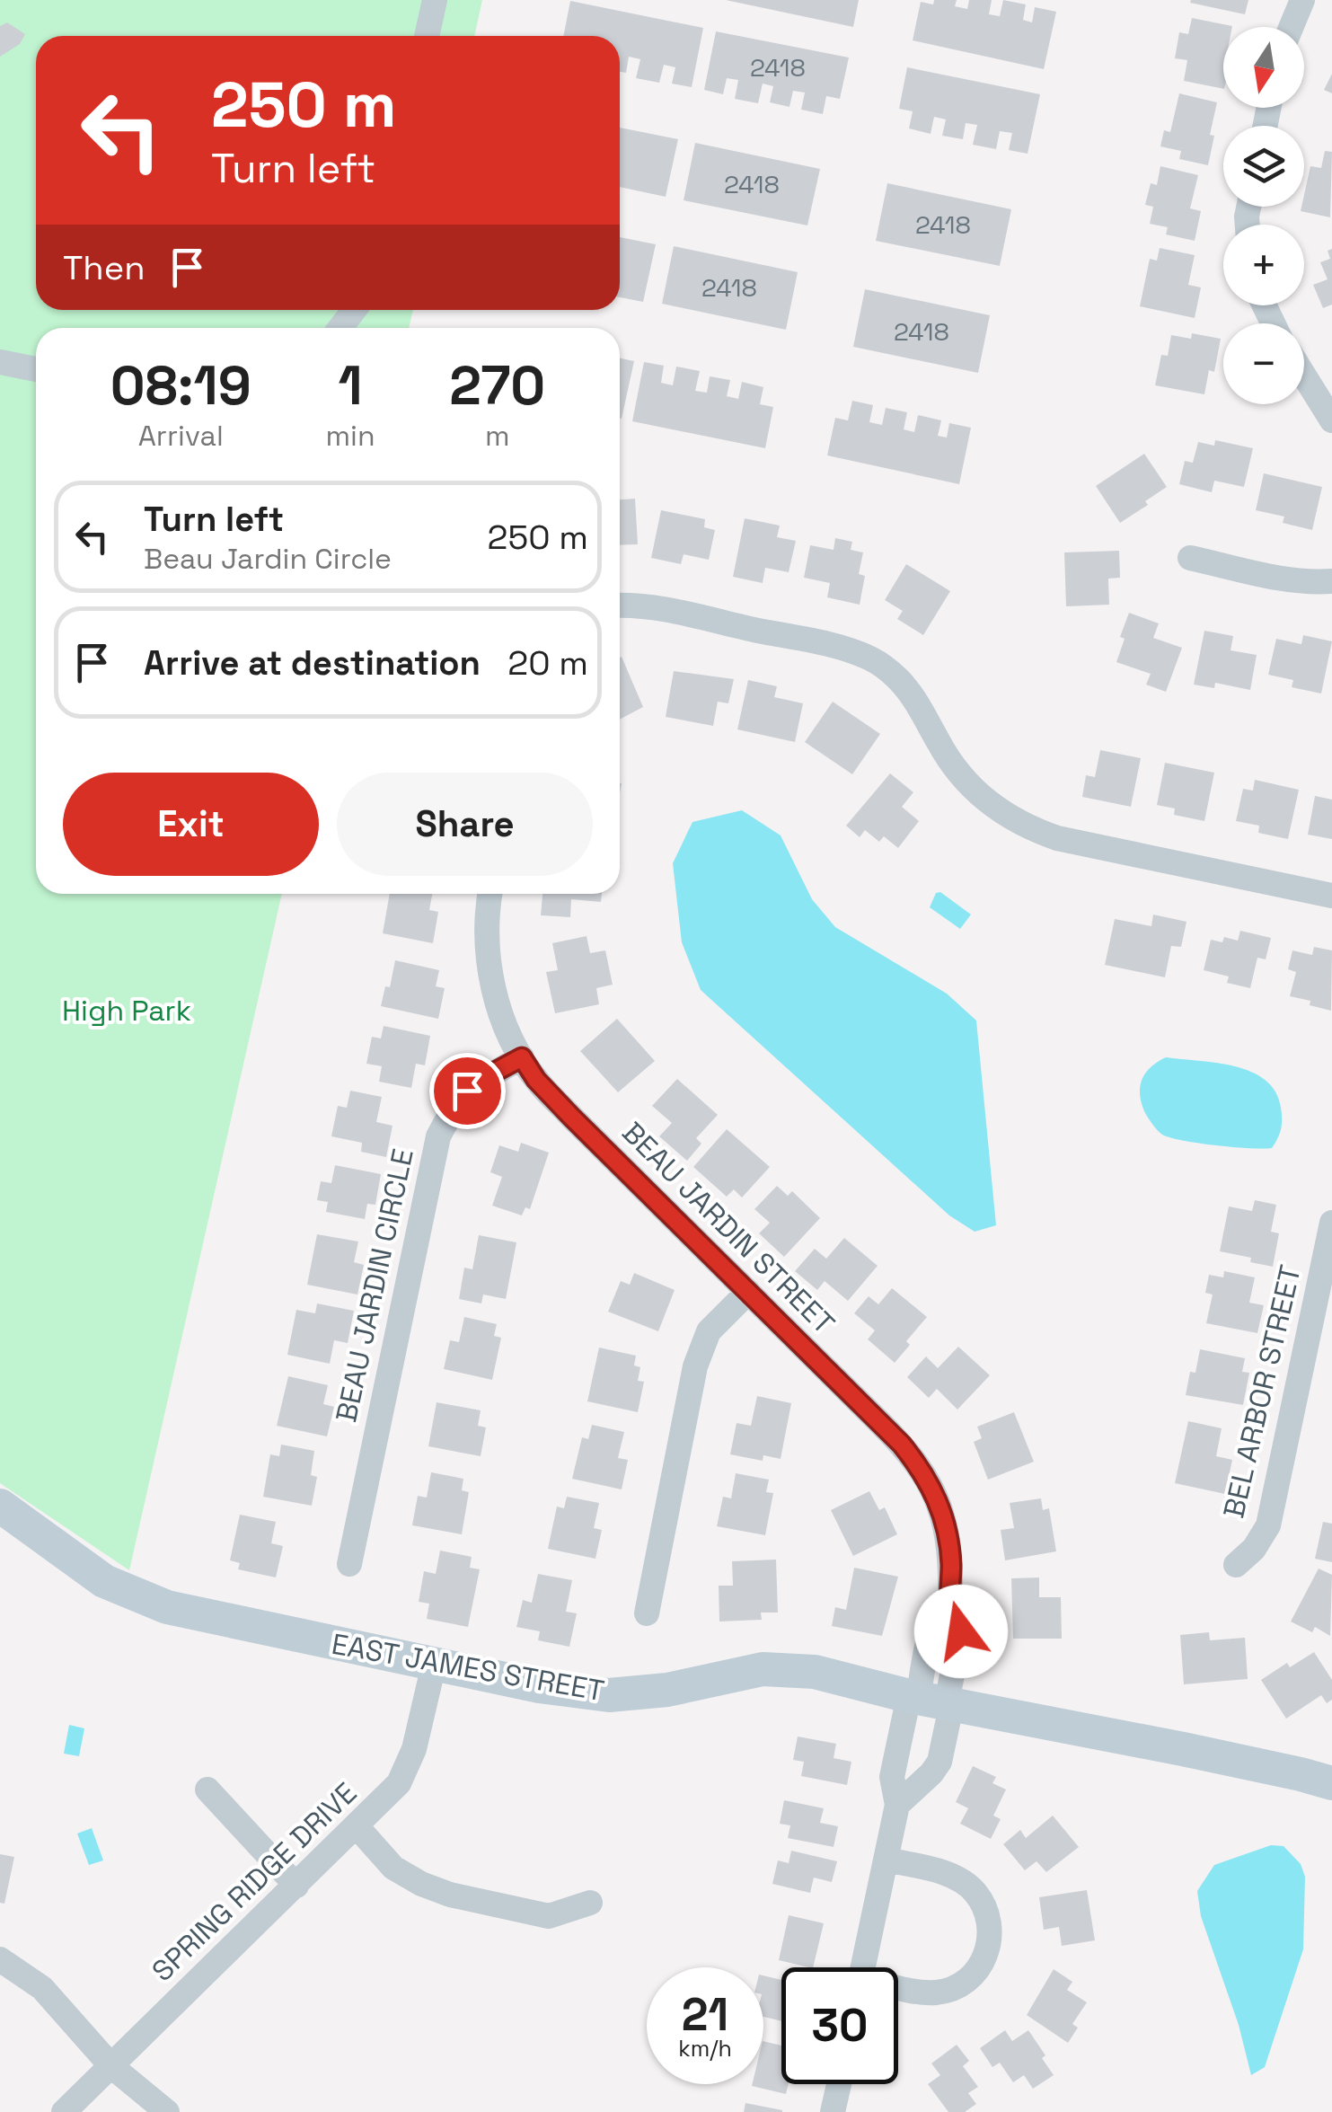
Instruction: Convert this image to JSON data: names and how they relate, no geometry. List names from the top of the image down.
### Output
{
  "streets": {
    "street": [
      "BEAU JARDIN STREET",
      "BEAU JARDIN CIRCLE",
      "BEL ARBOR STREET",
      "EAST JAMES STREET",
      "SPRING RIDGE DRIVE"
    ]
  },
  "crossings": [
    ["BEAU JARDIN STREET", "BEAU JARDIN CIRCLE"],
    ["BEAU JARDIN STREET", "EAST JAMES STREET"],
    ["EAST JAMES STREET", "SPRING RIDGE DRIVE"]
  ],
  "parks": ["High Park"],
  "house_numbers": [
    "2418",
    "2418",
    "2418",
    "2418",
    "2418"
  ],
  "north": "bottom",
  "page": {
    "map_buttons": ["+", "−"],
    "turn": ["250 m", "Turn left"],
    "then": "Then",
    "eta": [
      "08:19",
      "Arrival",
      "1",
      "min",
      "270",
      "m"
    ],
    "list": [
      {
        "name": "Turn left",
        "note": "Beau Jardin Circle",
        "value": "250 m"
      },
      {
        "name": "Arrive at destination",
        "value": "20 m"
      }
    ],
    "buttons": ["Exit", "Share"],
    "speed": "21 km/h",
    "limit": "30"
  }
}
